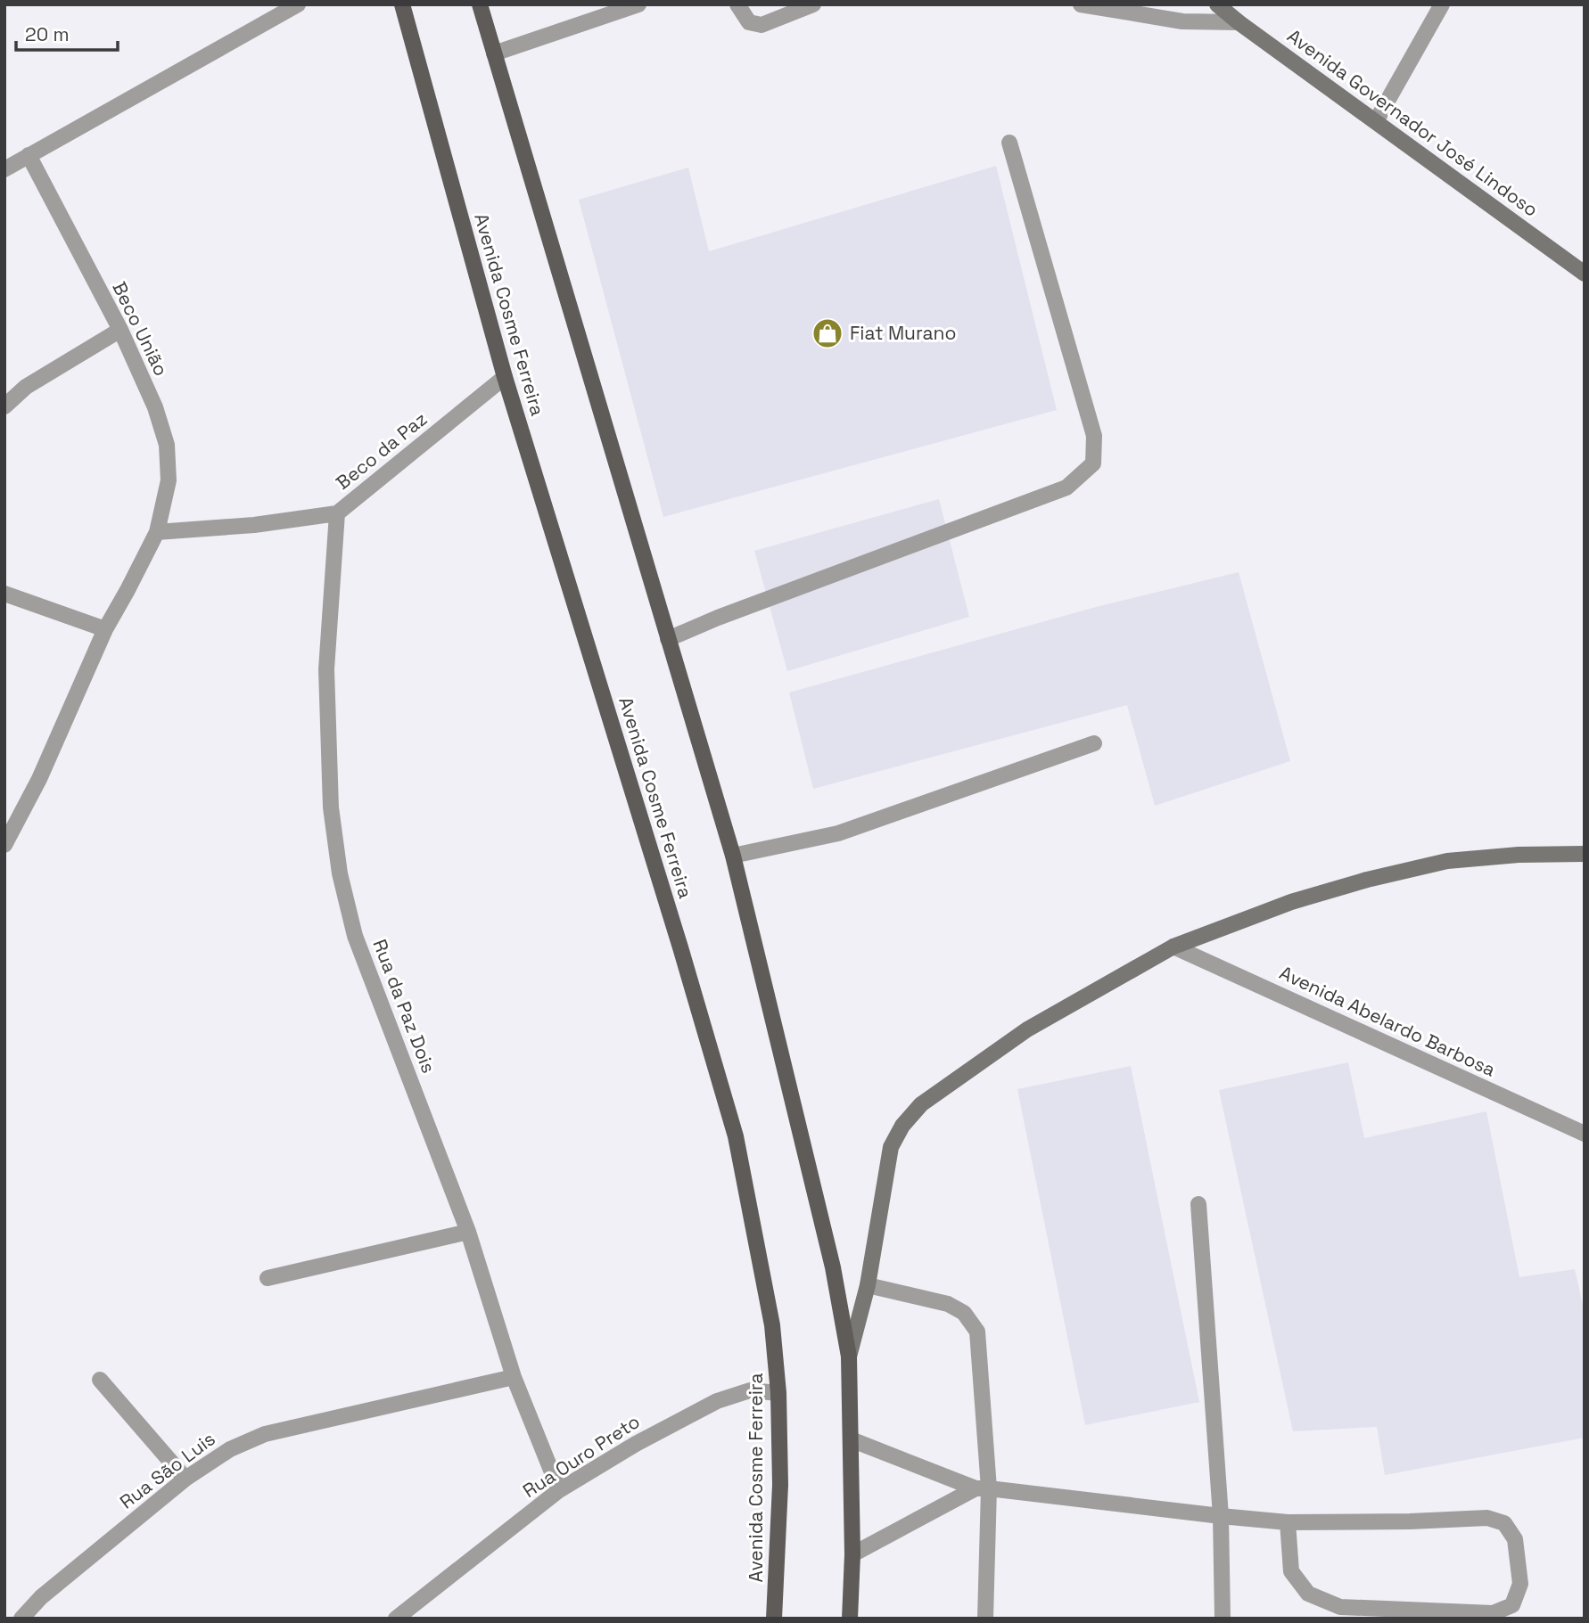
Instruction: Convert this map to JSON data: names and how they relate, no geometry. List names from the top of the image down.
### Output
{
  "streets": {
    "main road": ["Avenida Governador José Lindoso", "Avenida Cosme Ferreira"],
    "street": [
      "Beco União",
      "Beco da Paz",
      "Rua da Paz Dois",
      "Avenida Abelardo Barbosa",
      "Rua Ouro Preto",
      "Rua São Luis"
    ]
  },
  "crossings": [
    ["Avenida Cosme Ferreira", "Beco da Paz"],
    ["Avenida Cosme Ferreira", "Rua Ouro Preto"],
    ["Beco União", "Beco da Paz"],
    ["Beco da Paz", "Rua da Paz Dois"],
    ["Rua da Paz Dois", "Rua Ouro Preto"],
    ["Rua da Paz Dois", "Rua São Luis"]
  ],
  "places": {
    "shop": ["Fiat Murano"]
  },
  "scale_bar": "20 m"
}
